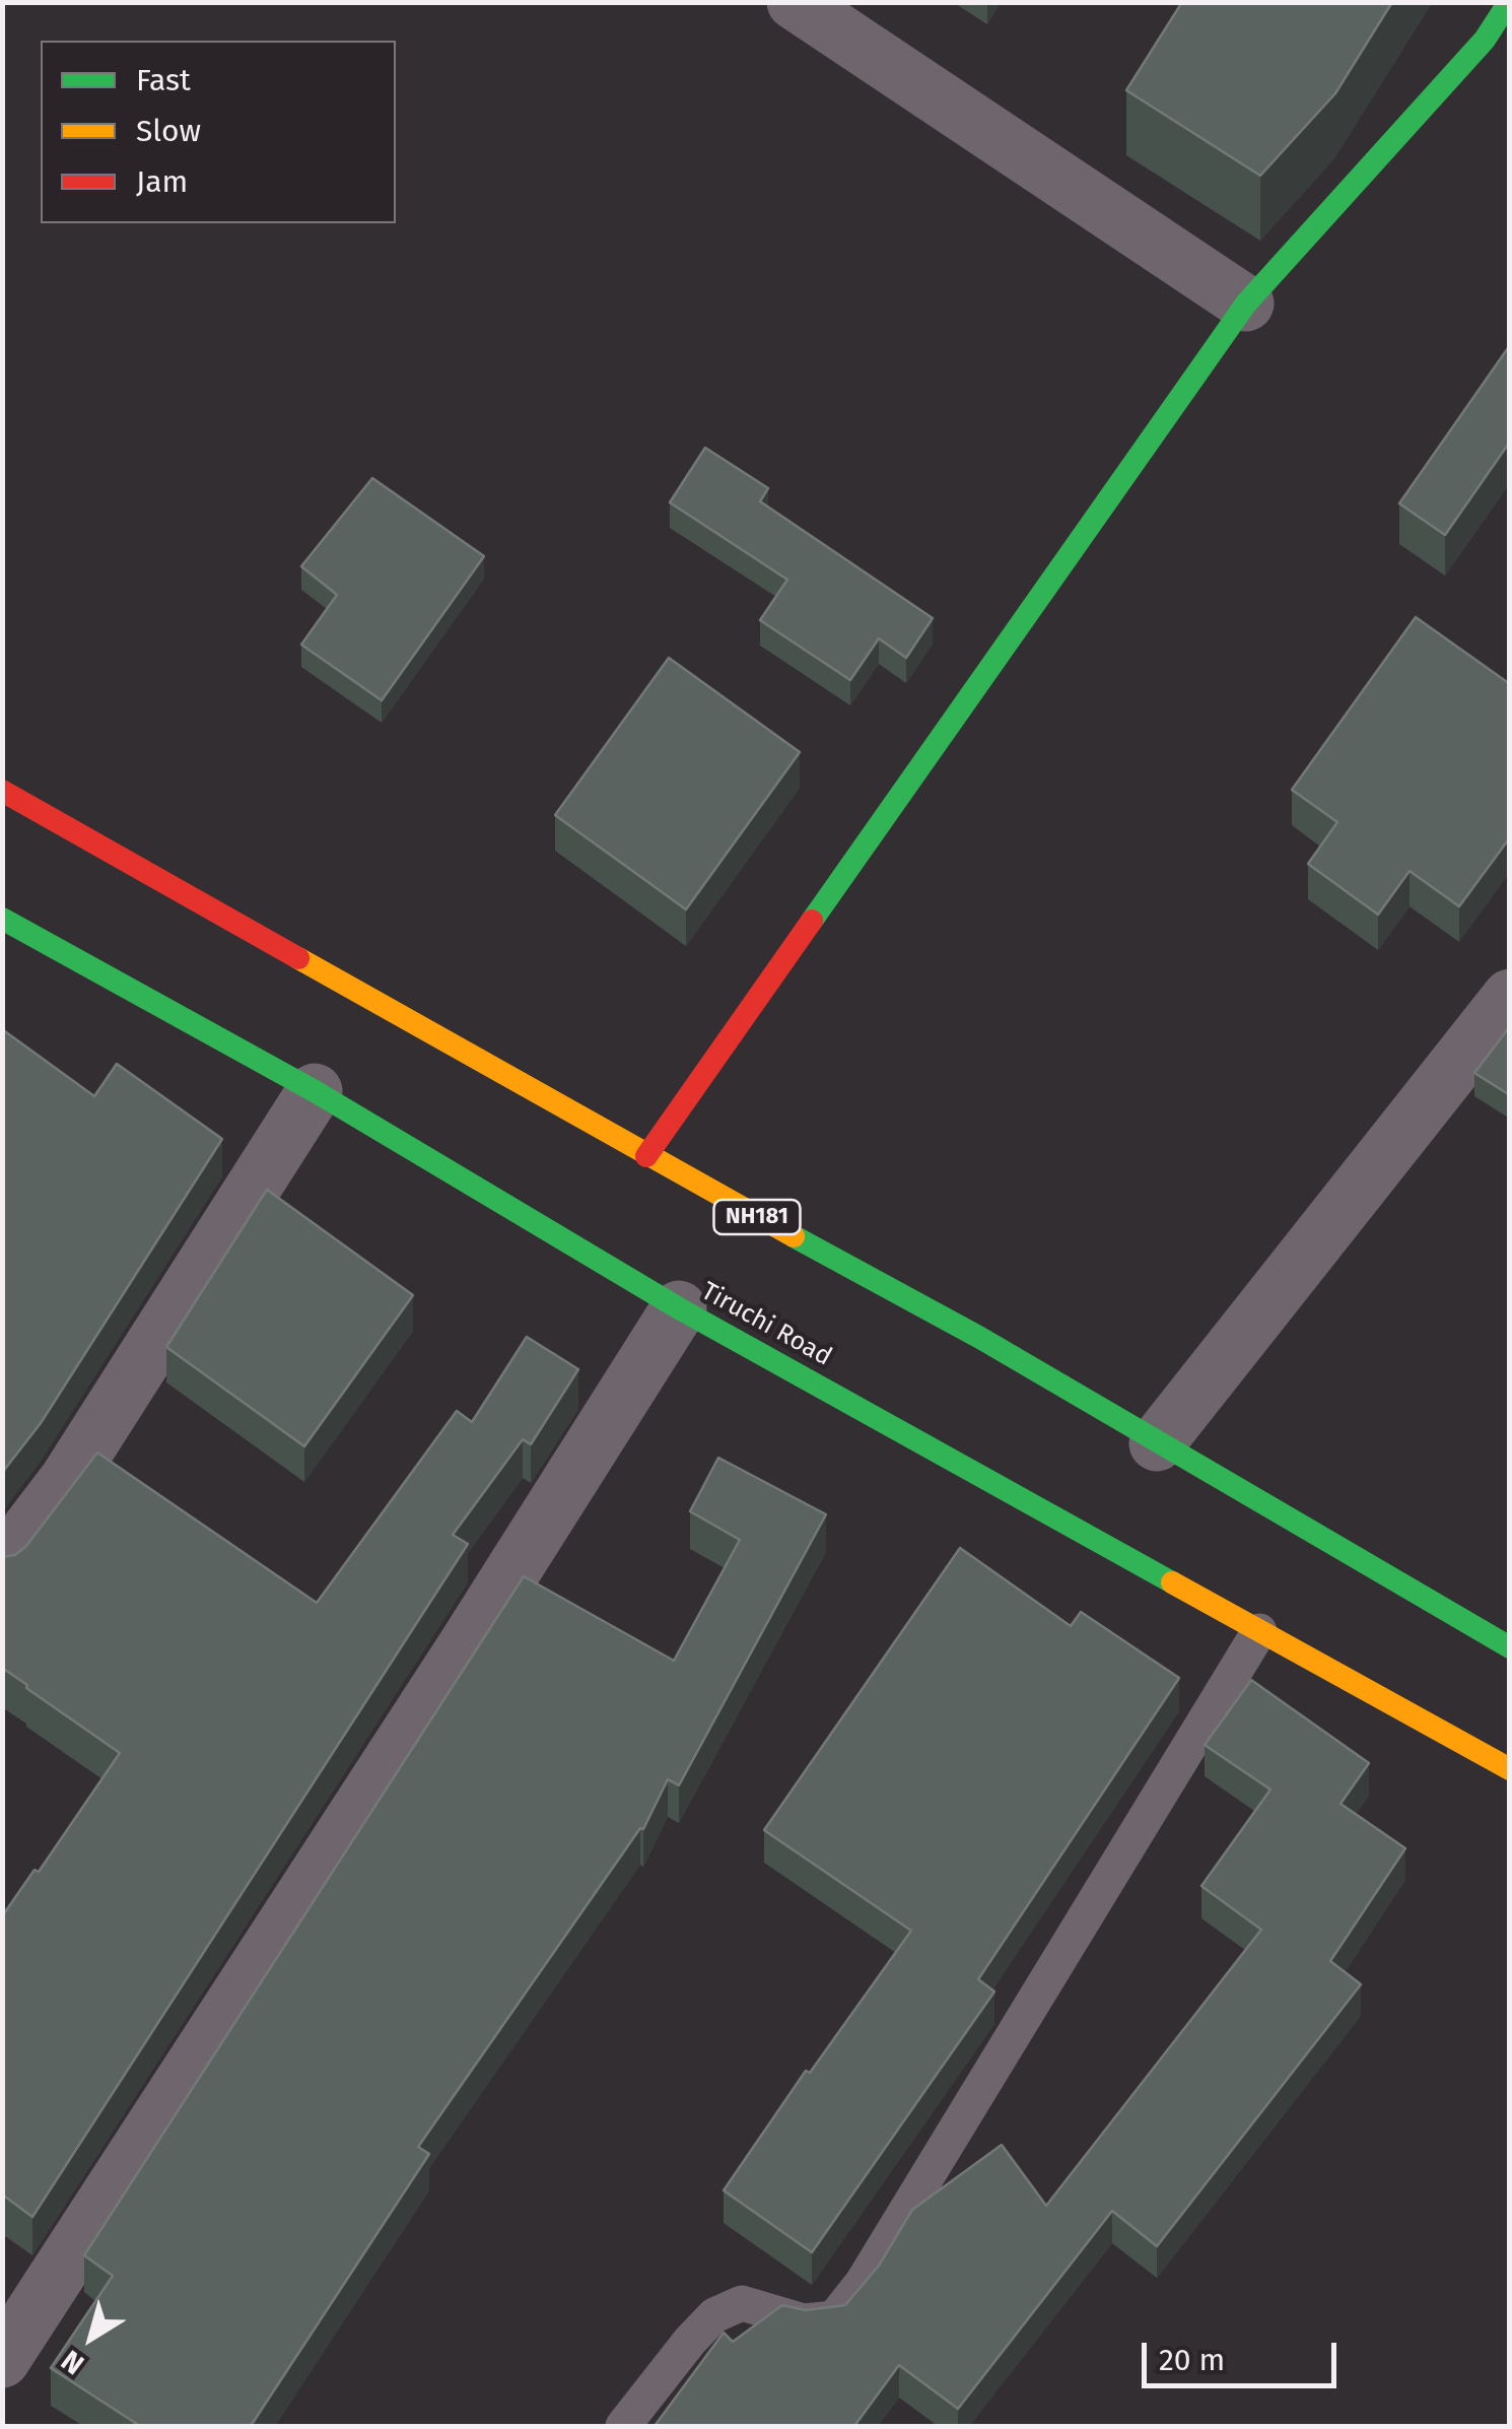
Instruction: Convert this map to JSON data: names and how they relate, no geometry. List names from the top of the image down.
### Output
{
  "streets": {
    "main road": ["NH181", "Tiruchi Road"]
  },
  "legend": ["Fast", "Slow", "Jam"],
  "scale_bar": "20 m",
  "north": "bottom left"
}
